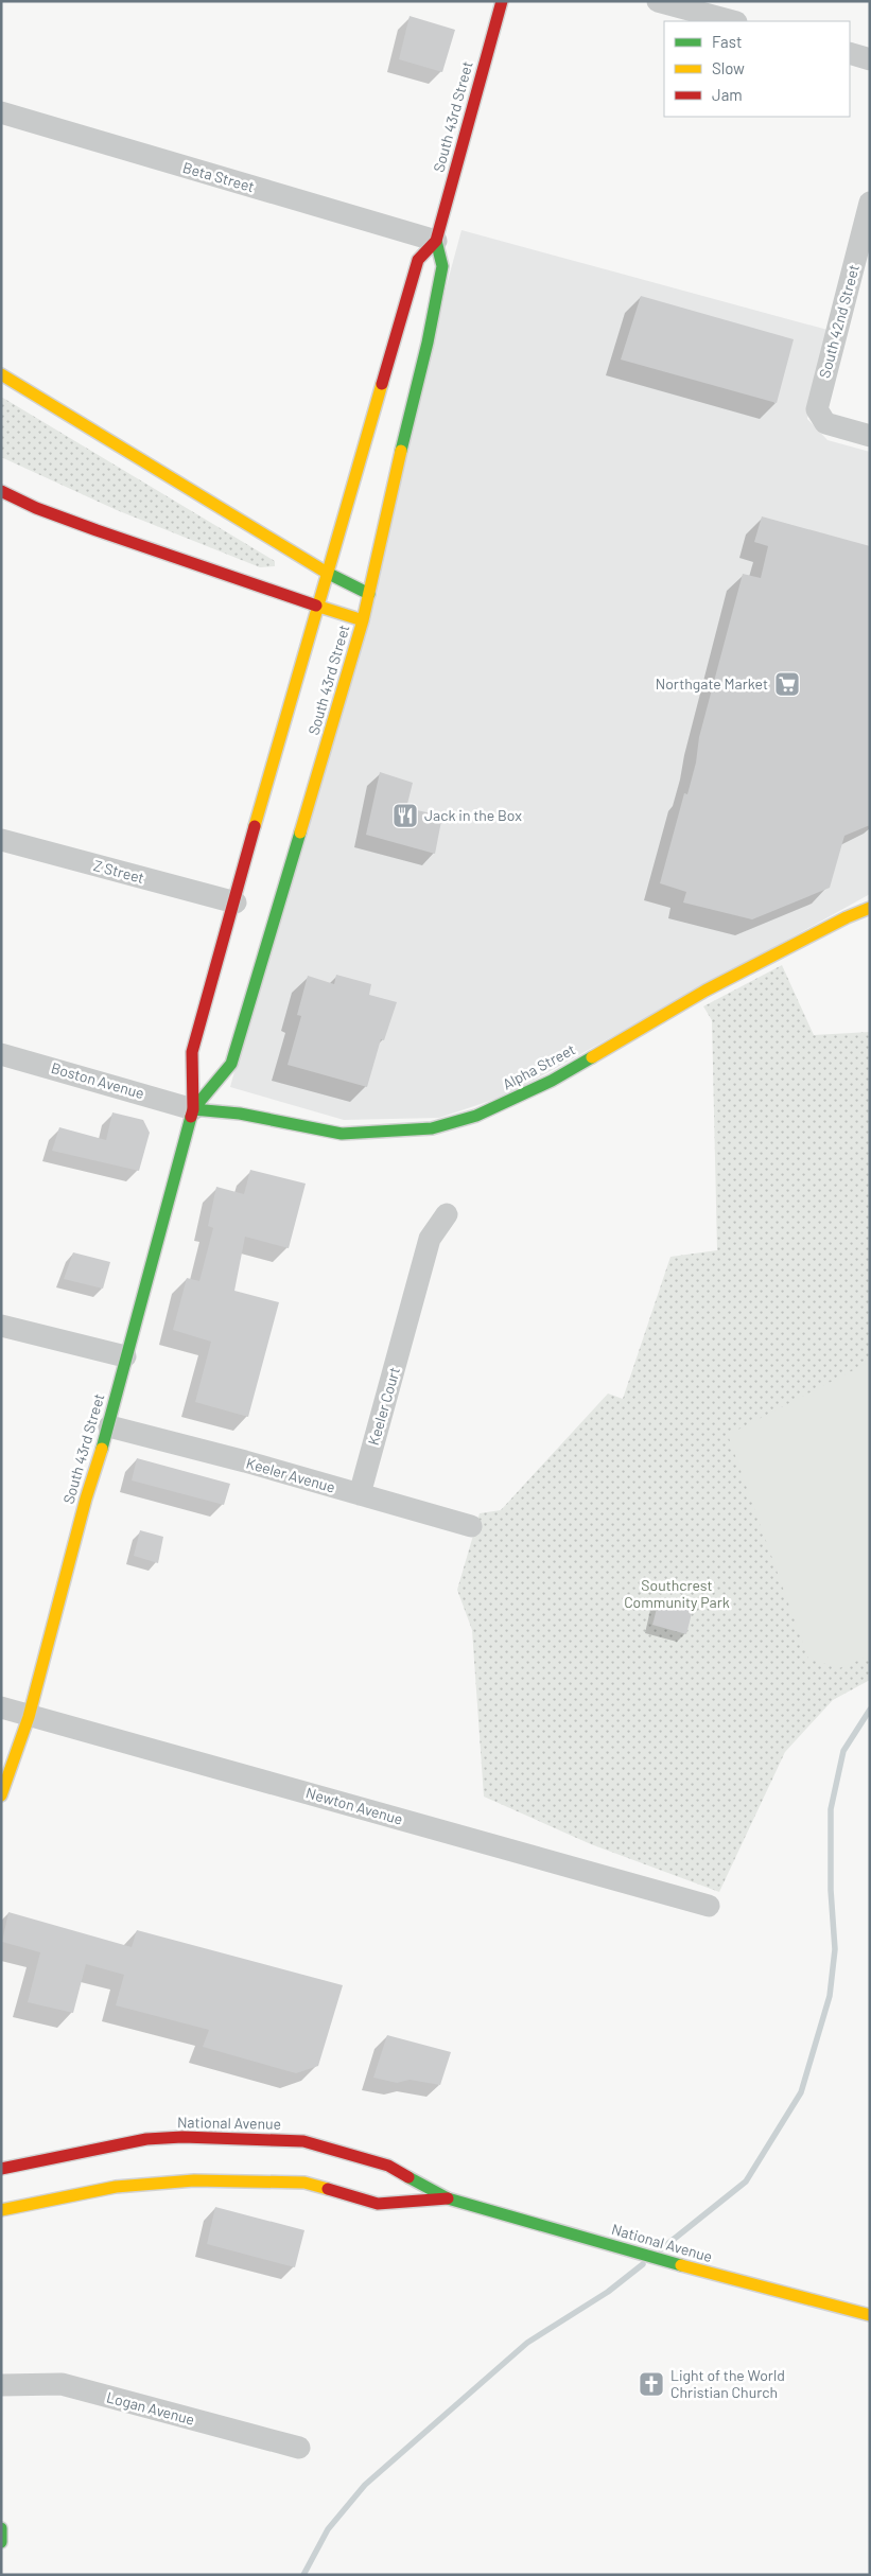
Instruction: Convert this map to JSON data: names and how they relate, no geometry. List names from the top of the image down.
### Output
{
  "streets": {
    "main road": ["South 43rd Street", "Alpha Street", "National Avenue"],
    "street": [
      "Beta Street",
      "South 42nd Street",
      "Z Street",
      "Boston Avenue",
      "Keeler Court",
      "Keeler Avenue",
      "Newton Avenue",
      "Logan Avenue"
    ]
  },
  "crossings": [
    ["South 43rd Street", "Beta Street"],
    ["South 43rd Street", "Z Street"],
    ["South 43rd Street", "Alpha Street"],
    ["South 43rd Street", "Boston Avenue"],
    ["South 43rd Street", "Keeler Avenue"],
    ["South 43rd Street", "Newton Avenue"],
    ["Alpha Street", "Boston Avenue"],
    ["Keeler Court", "Keeler Avenue"]
  ],
  "parks": ["Southcrest Community Park"],
  "places": {
    "supermarket": ["Northgate Market"],
    "restaurant": ["Jack in the Box"],
    "church": ["Light of the World Christian Church"]
  },
  "legend": ["Fast", "Slow", "Jam"]
}
